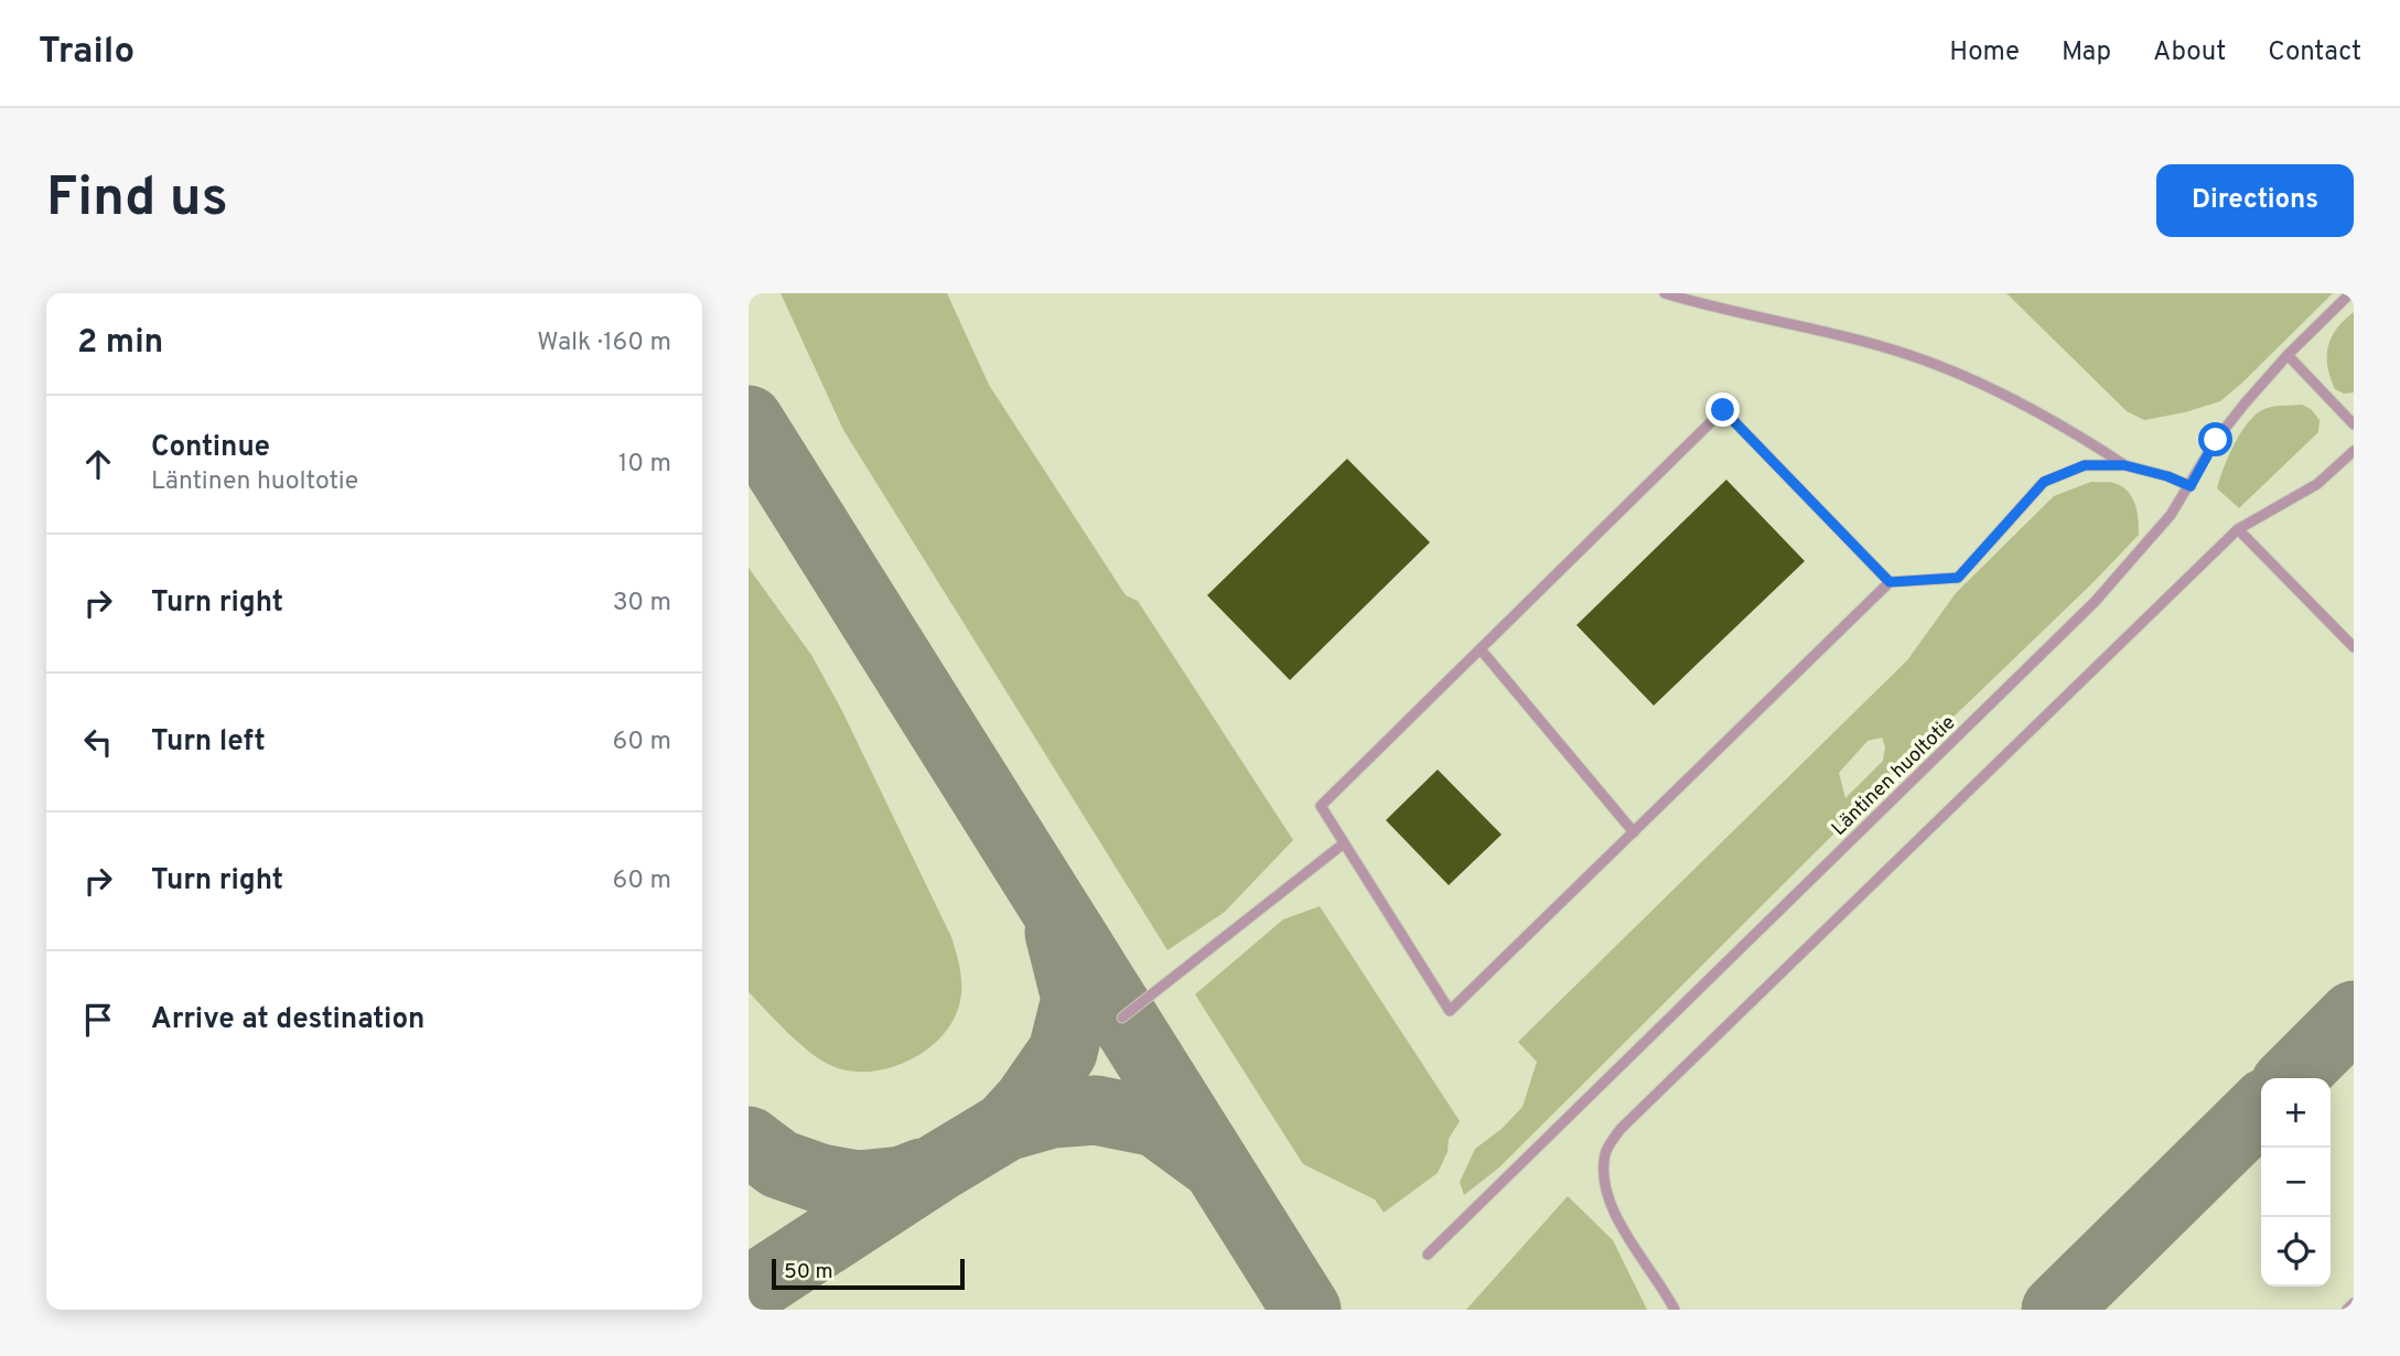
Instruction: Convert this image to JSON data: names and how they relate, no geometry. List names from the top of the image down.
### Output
{
  "streets": {
    "lane": ["Läntinen huoltotie"]
  },
  "scale_bar": "50 m",
  "page": {
    "header": "Trailo",
    "nav": [
      "Home",
      "Map",
      "About",
      "Contact"
    ],
    "buttons": "Directions",
    "title": "Find us",
    "heading": ["2 min", "Walk · 160 m"],
    "list": [
      ["Continue", "Läntinen huoltotie", "10 m"],
      ["Turn right", "30 m"],
      ["Turn left", "60 m"],
      ["Turn right", "60 m"],
      "Arrive at destination"
    ],
    "map_buttons": ["+", "−"],
    "scale": "50 m"
  }
}
